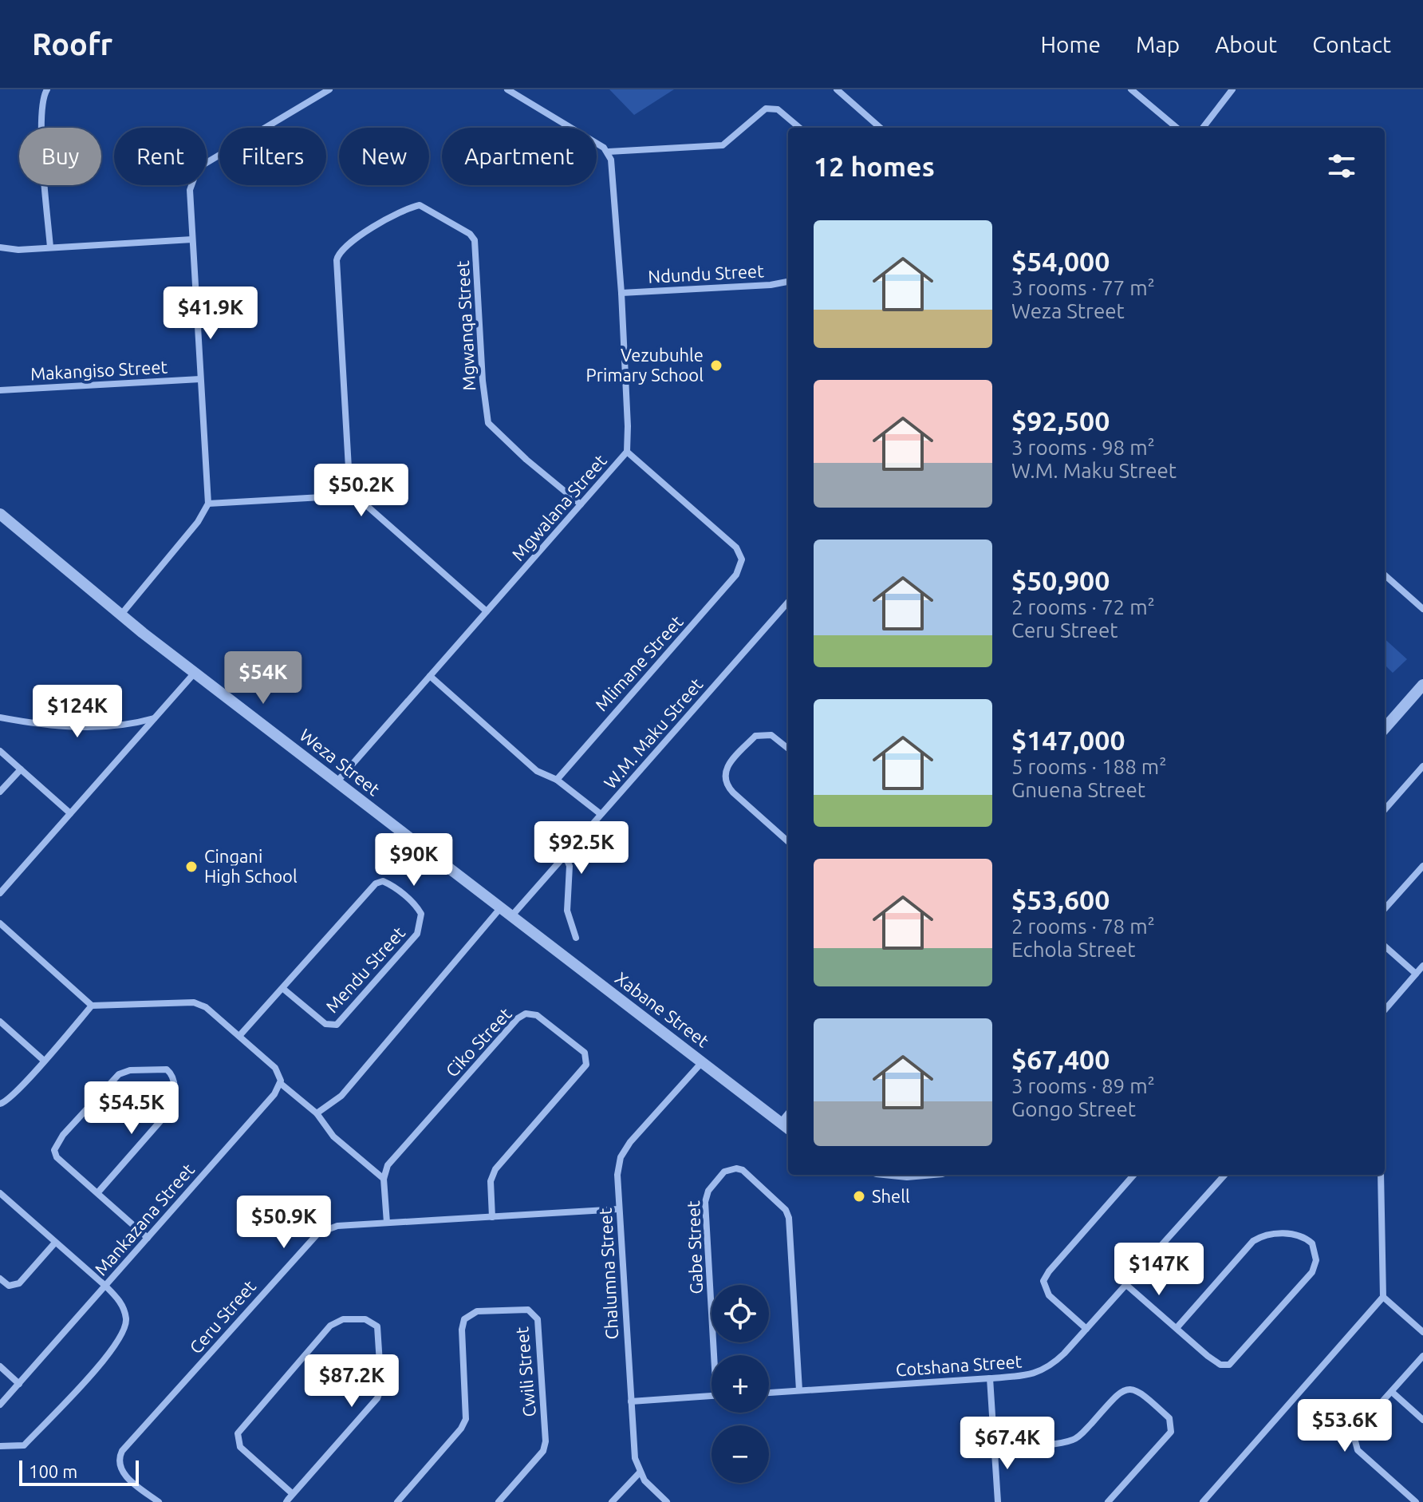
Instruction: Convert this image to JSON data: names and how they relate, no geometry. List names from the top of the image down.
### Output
{
  "streets": {
    "street": [
      "Ndundu Street",
      "Mgwanqa Street",
      "Makangiso Street",
      "Mgwalana Street",
      "Mlimane Street",
      "W.M. Maku Street",
      "Weza Street",
      "Mendu Street",
      "Xabane Street",
      "Ciko Street",
      "Mankazana Street",
      "Gabe Street",
      "Chalumna Street",
      "Ceru Street",
      "Cotshana Street",
      "Cwili Street"
    ]
  },
  "crossings": [
    ["Ndundu Street", "Mgwalana Street"],
    ["Mgwanqa Street", "Mgwalana Street"],
    ["Mgwalana Street", "Mlimane Street"],
    ["Mgwalana Street", "Weza Street"],
    ["W.M. Maku Street", "Weza Street"],
    ["W.M. Maku Street", "Xabane Street"],
    ["Weza Street", "Xabane Street"],
    ["Xabane Street", "Chalumna Street"],
    ["Ciko Street", "Ceru Street"],
    ["Gabe Street", "Cotshana Street"],
    ["Chalumna Street", "Ceru Street"]
  ],
  "places": ["Vezubuhle Primary School", "Cingani High School", "Shell"],
  "scale_bar": "100 m",
  "page": {
    "header": "Roofr",
    "nav": [
      "Home",
      "Map",
      "About",
      "Contact"
    ],
    "chip": [
      "Buy",
      "Rent",
      "Filters",
      "New",
      "Apartment"
    ],
    "heading": "12 homes",
    "list": [
      {
        "name": "$54,000",
        "note": "3 rooms · 77 m² · Weza Street"
      },
      {
        "name": "$92,500",
        "note": "3 rooms · 98 m² · W.M. Maku Street"
      },
      {
        "name": "$50,900",
        "note": "2 rooms · 72 m² · Ceru Street"
      },
      {
        "name": "$147,000",
        "note": "5 rooms · 188 m² · Gnuena Street"
      },
      {
        "name": "$53,600",
        "note": "2 rooms · 78 m² · Echola Street"
      },
      {
        "name": "$67,400",
        "note": "3 rooms · 89 m² · Gongo Street"
      }
    ],
    "price": [
      "$41.9K",
      "$50.2K",
      "$54K",
      "$124K",
      "$92.5K",
      "$90K",
      "$54.5K",
      "$50.9K",
      "$147K",
      "$87.2K",
      "$53.6K",
      "$67.4K"
    ],
    "map_buttons": ["+", "−"],
    "scale": "100 m"
  }
}
